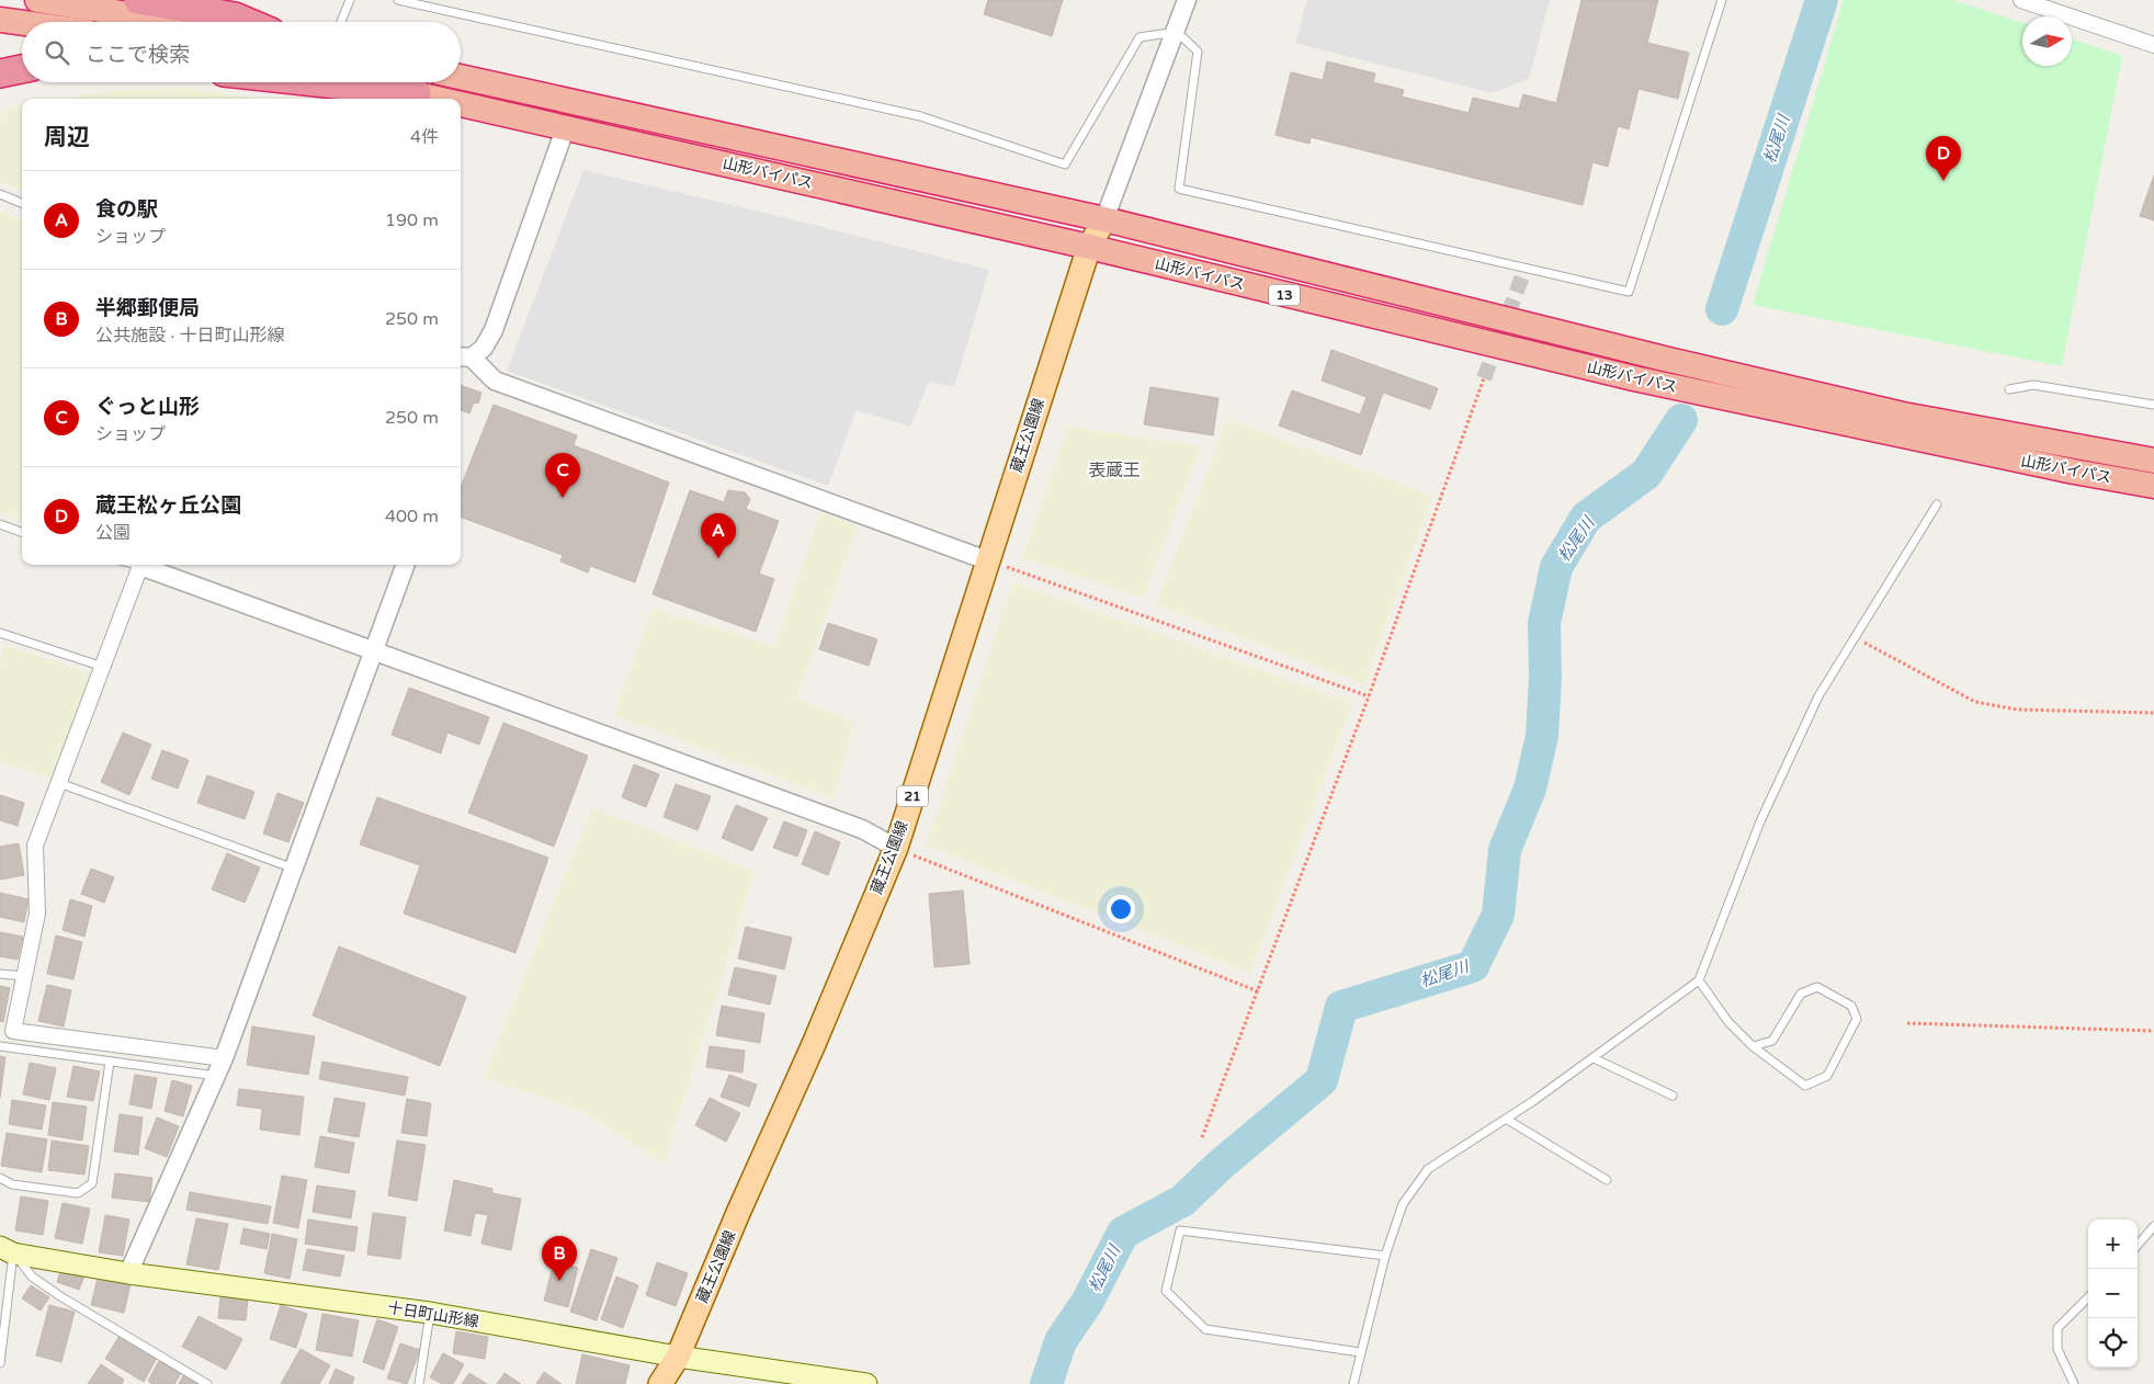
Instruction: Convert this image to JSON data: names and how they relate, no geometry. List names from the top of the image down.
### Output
{
  "streets": {
    "highway": ["山形バイパス", "13"],
    "main road": ["蔵王公園線", "21", "十日町山形線"]
  },
  "crossings": [
    ["山形バイパス", "蔵王公園線"],
    ["蔵王公園線", "十日町山形線"]
  ],
  "districts": ["表蔵王"],
  "water": ["松尾川"],
  "north": "right",
  "page": {
    "search": "ここで検索",
    "heading": ["周辺", "4件"],
    "pins": [
      "D",
      "C",
      "A",
      "B"
    ],
    "list": [
      {
        "mark": "A",
        "name": "食の駅",
        "note": "ショップ",
        "value": "190 m"
      },
      {
        "mark": "B",
        "name": "半郷郵便局",
        "note": "公共施設 · 十日町山形線",
        "value": "250 m"
      },
      {
        "mark": "C",
        "name": "ぐっと山形",
        "note": "ショップ",
        "value": "250 m"
      },
      {
        "mark": "D",
        "name": "蔵王松ヶ丘公園",
        "note": "公園",
        "value": "400 m"
      }
    ],
    "map_buttons": ["+", "−"]
  }
}
